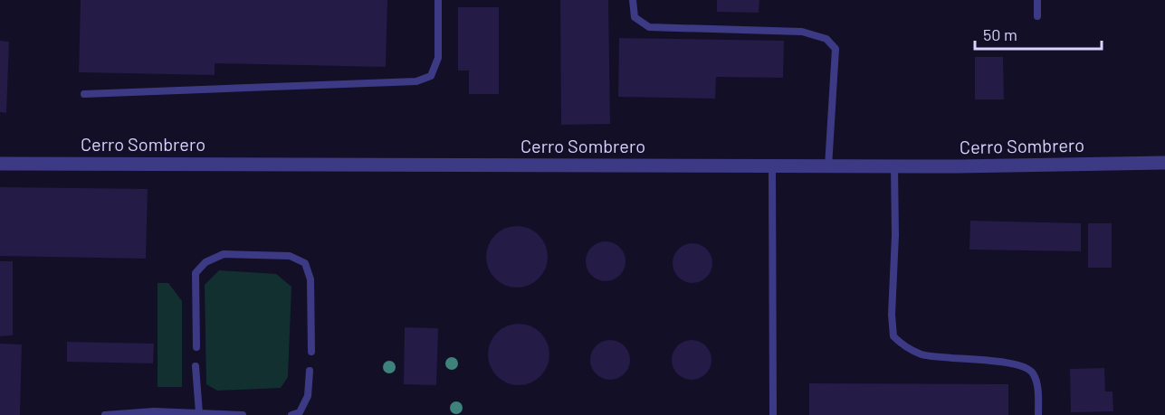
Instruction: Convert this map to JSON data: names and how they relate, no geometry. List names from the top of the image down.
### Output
{
  "streets": {
    "street": ["Cerro Sombrero"]
  },
  "scale_bar": "50 m"
}
